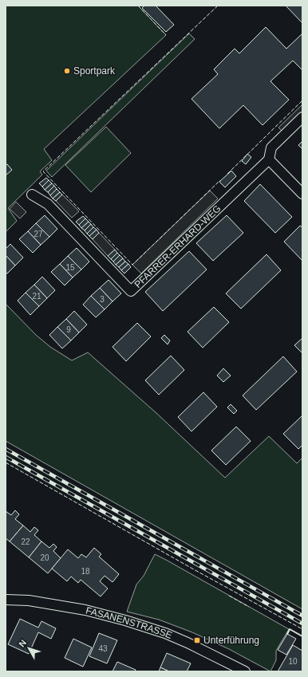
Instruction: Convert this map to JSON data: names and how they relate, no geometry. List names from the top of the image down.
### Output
{
  "streets": {
    "street": ["PFARRER-ERHARD-WEG", "FASANENSTRASSE"]
  },
  "places": {
    "other": ["Sportpark"],
    "transit": ["Unterführung"]
  },
  "house_numbers": [
    "27",
    "15",
    "21",
    "3",
    "9",
    "22",
    "20",
    "18",
    "43",
    "10"
  ],
  "north": "top left"
}
